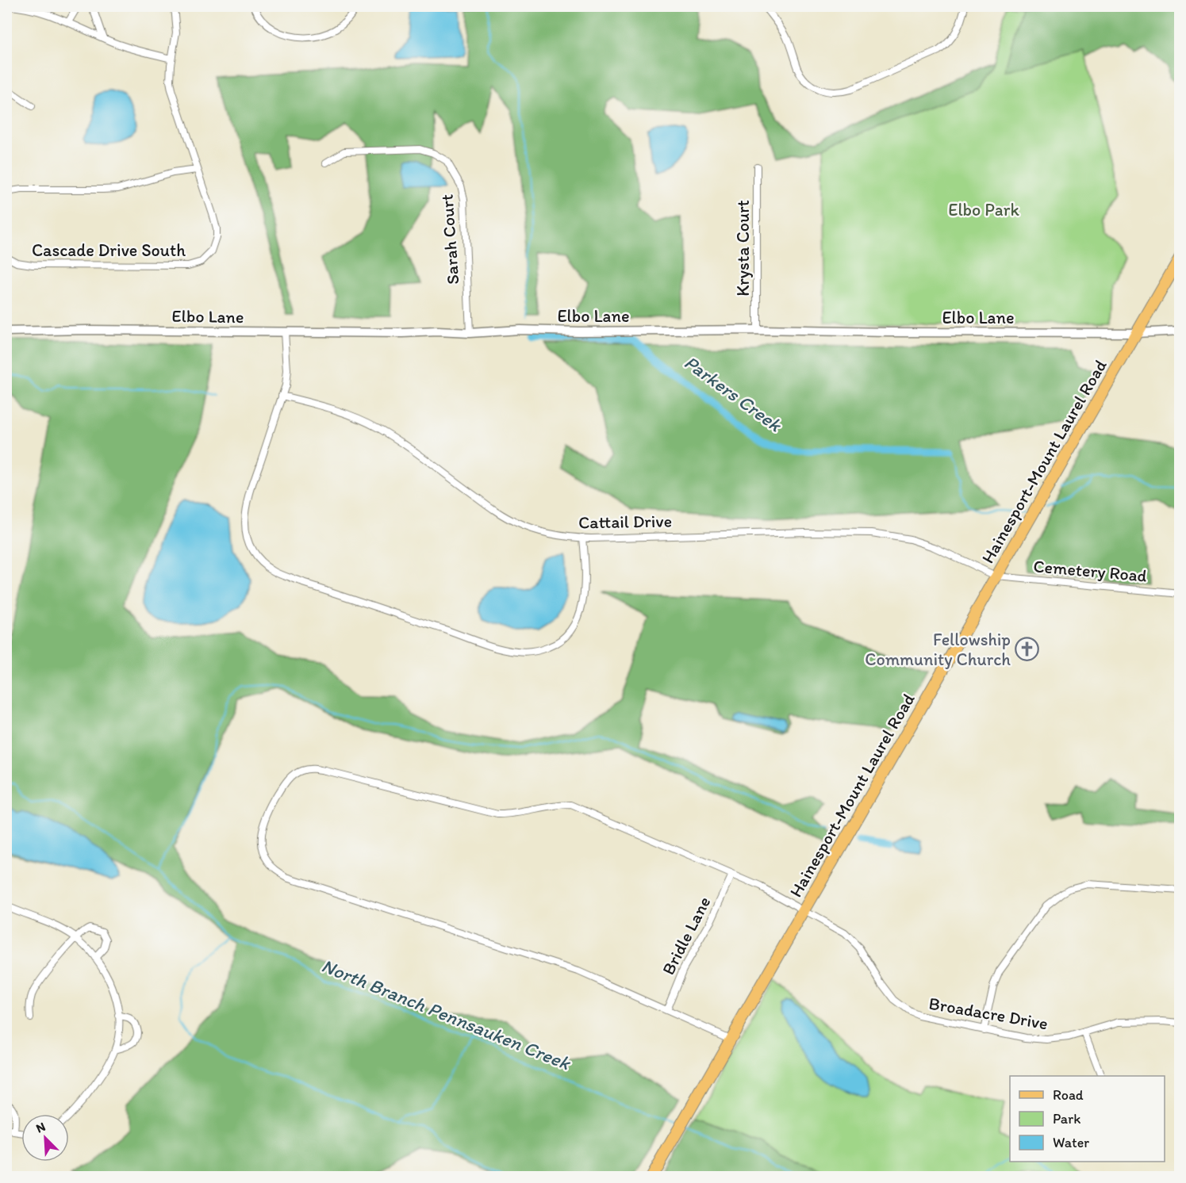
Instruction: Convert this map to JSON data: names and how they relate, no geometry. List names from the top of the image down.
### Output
{
  "streets": {
    "main road": ["Hainesport-Mount Laurel Road"],
    "street": [
      "Sarah Court",
      "Krysta Court",
      "Cascade Drive South",
      "Elbo Lane",
      "Cattail Drive",
      "Cemetery Road",
      "Bridle Lane",
      "Broadacre Drive"
    ]
  },
  "crossings": [
    ["Sarah Court", "Elbo Lane"],
    ["Krysta Court", "Elbo Lane"],
    ["Elbo Lane", "Hainesport-Mount Laurel Road"],
    ["Hainesport-Mount Laurel Road", "Cattail Drive"],
    ["Hainesport-Mount Laurel Road", "Cemetery Road"],
    ["Hainesport-Mount Laurel Road", "Broadacre Drive"],
    ["Cattail Drive", "Cemetery Road"],
    ["Bridle Lane", "Broadacre Drive"]
  ],
  "water": ["Parkers Creek", "North Branch Pennsauken Creek"],
  "parks": ["Elbo Park"],
  "places": {
    "church": ["Fellowship Community Church"]
  },
  "legend": ["Road", "Park", "Water"],
  "north": "top left"
}
